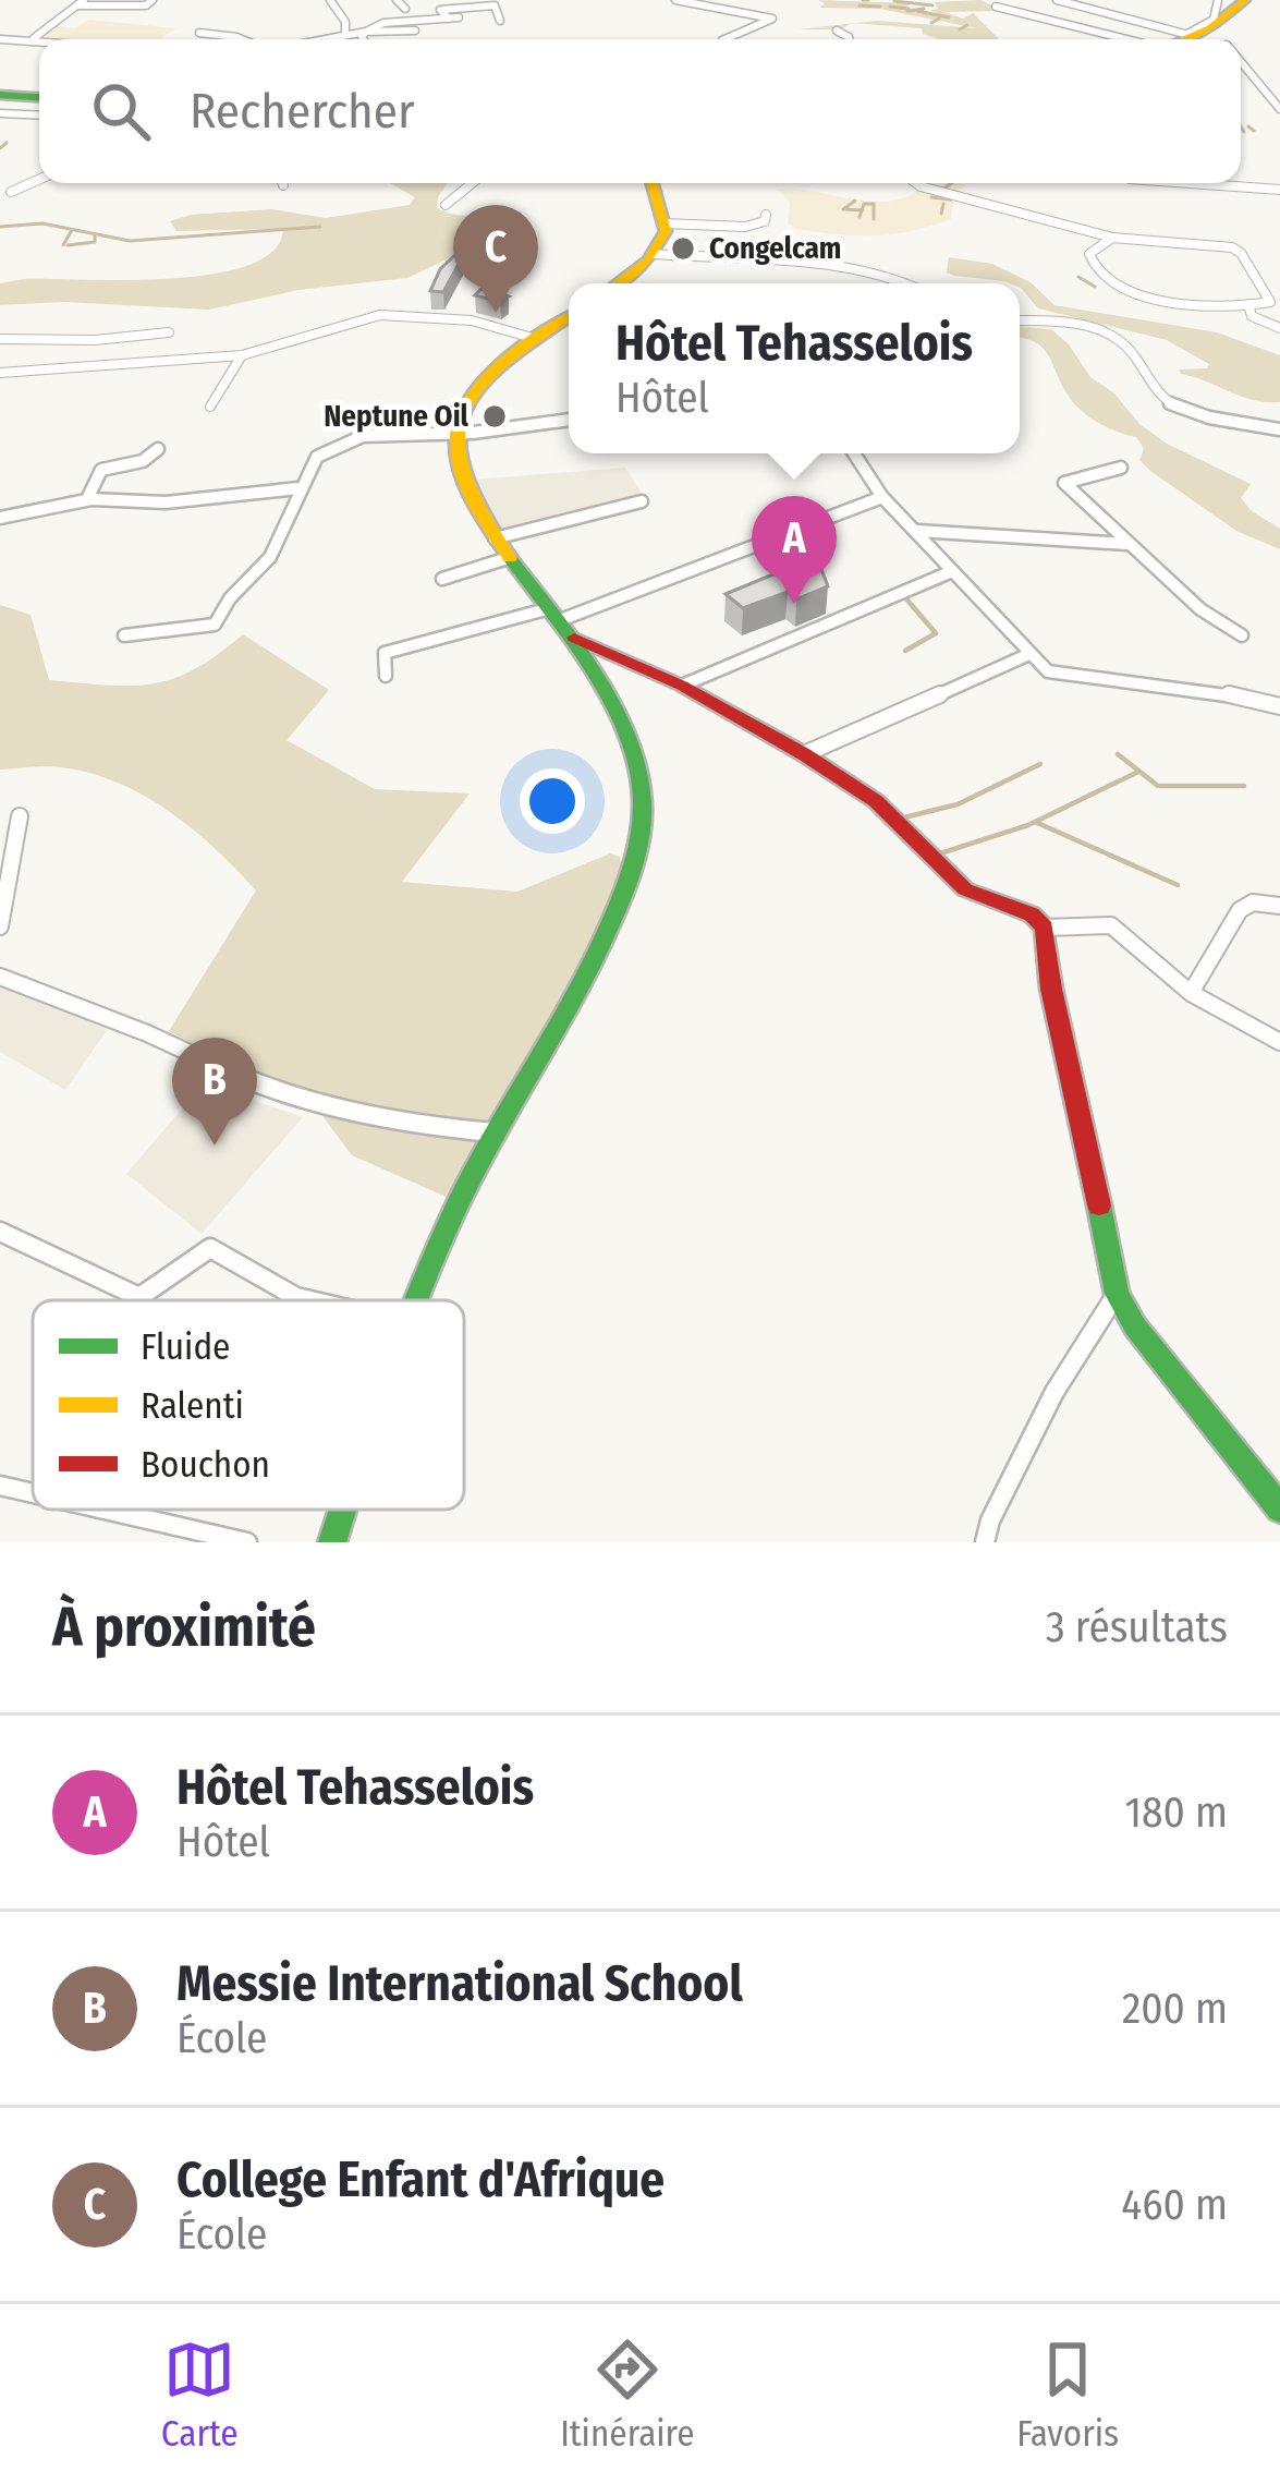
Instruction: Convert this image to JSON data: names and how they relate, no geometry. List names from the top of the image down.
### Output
{
  "places": ["Congelcam", "Neptune Oil"],
  "legend": ["Fluide", "Ralenti", "Bouchon"],
  "page": {
    "search": "Rechercher",
    "pins": ["C", "A", "B"],
    "popup": ["Hôtel Tehasselois", "Hôtel"],
    "heading": ["À proximité", "3 résultats"],
    "list": [
      {
        "mark": "A",
        "name": "Hôtel Tehasselois",
        "note": "Hôtel",
        "value": "180 m"
      },
      {
        "mark": "B",
        "name": "Messie International School",
        "note": "École",
        "value": "200 m"
      },
      {
        "mark": "C",
        "name": "College Enfant d'Afrique",
        "note": "École",
        "value": "460 m"
      }
    ],
    "nav": ["Carte", "Itinéraire", "Favoris"]
  }
}
